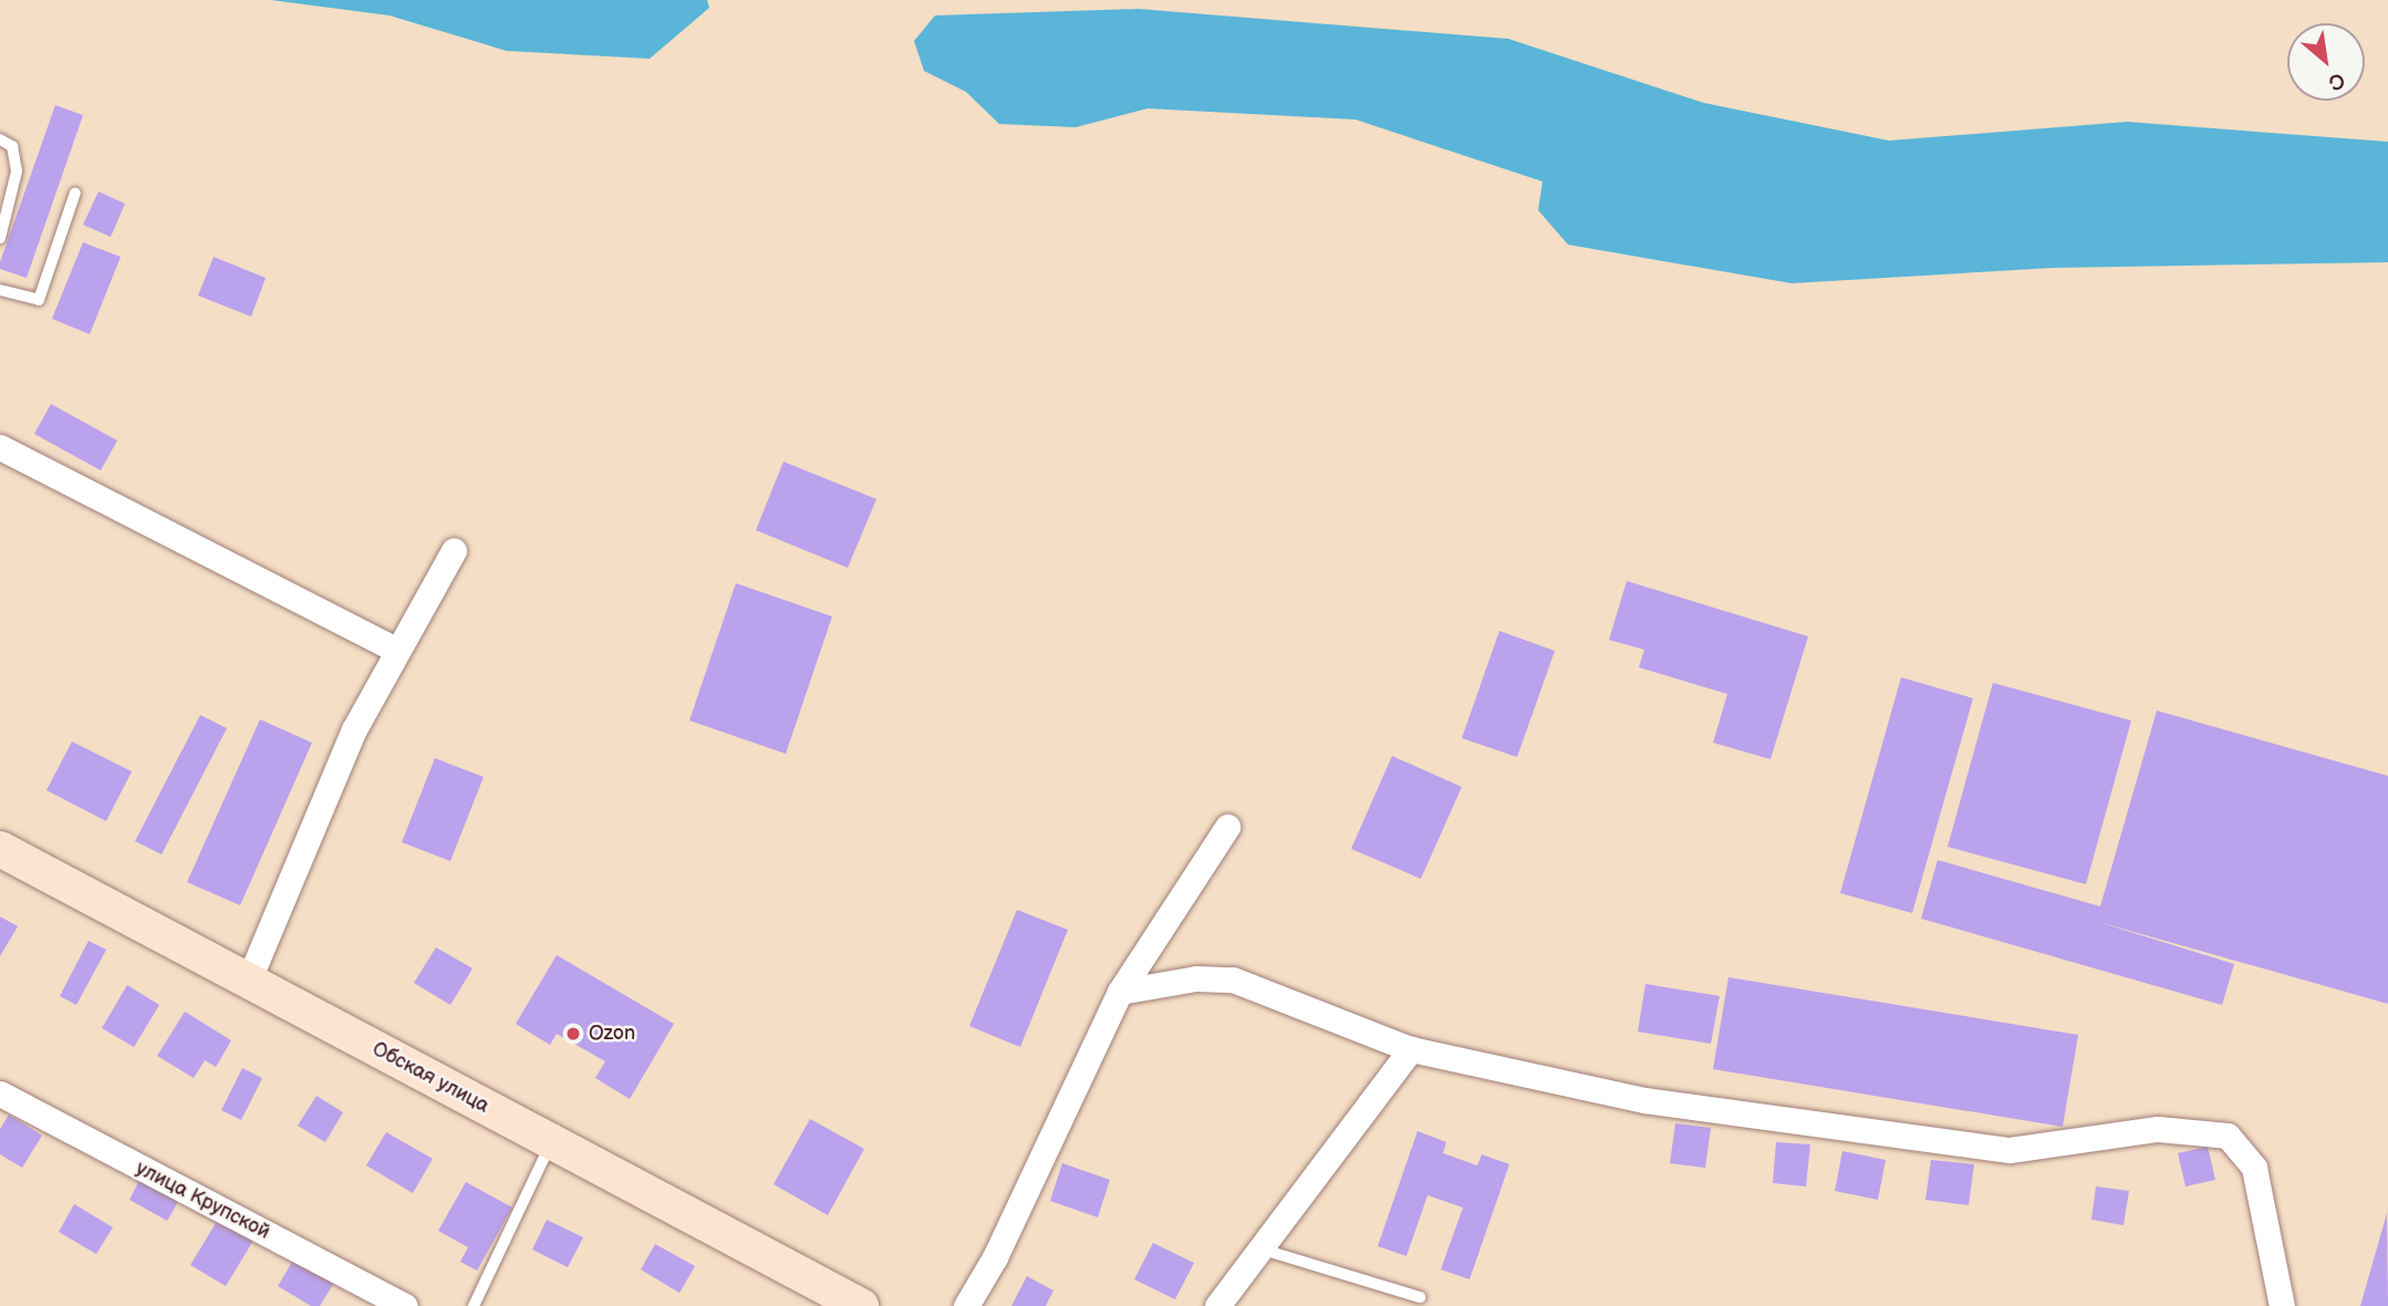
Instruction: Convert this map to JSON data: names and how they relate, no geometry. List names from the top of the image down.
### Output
{
  "streets": {
    "street": ["Обская улица", "улица Крупской"]
  },
  "places": ["Ozon"],
  "north": "bottom right"
}
